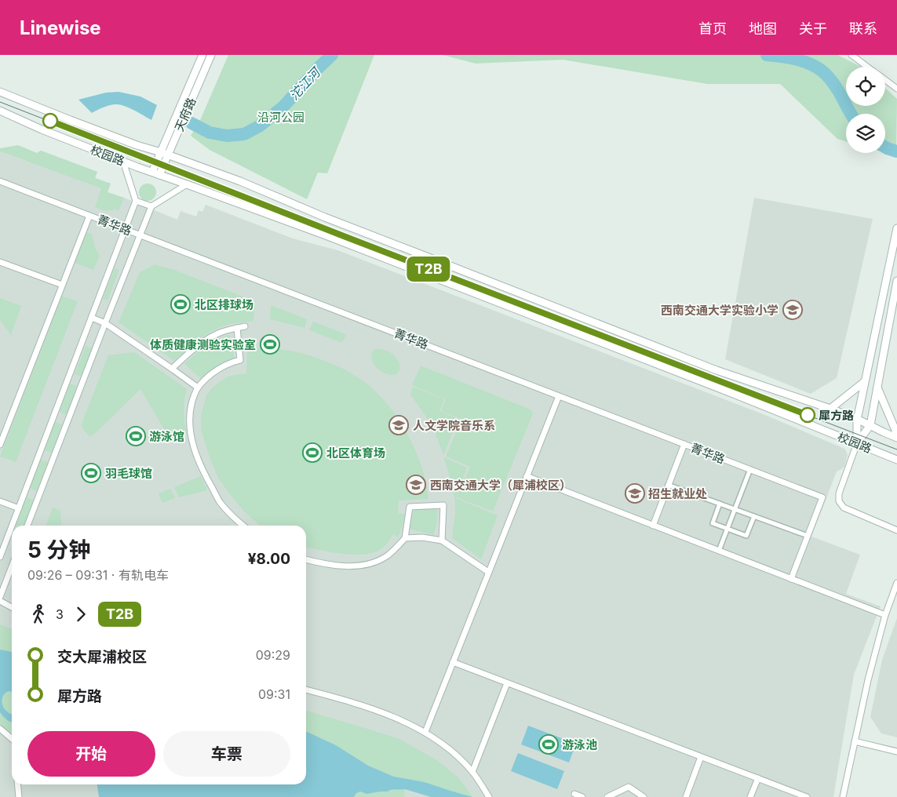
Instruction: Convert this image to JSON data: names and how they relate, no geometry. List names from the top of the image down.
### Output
{
  "streets": {
    "street": ["天府路", "校园路", "菁华路"]
  },
  "crossings": [
    ["天府路", "校园路"]
  ],
  "water": ["沱江河"],
  "parks": ["沿河公园"],
  "places": {
    "sports": [
      "北区排球场",
      "体质健康测验实验室",
      "游泳馆",
      "北区体育场",
      "羽毛球馆",
      "游泳池"
    ],
    "school or university": [
      "西南交通大学实验小学",
      "人文学院音乐系",
      "西南交通大学（犀浦校区）",
      "招生就业处"
    ],
    "other": ["犀方路"]
  },
  "lines": ["tram line T2B"],
  "page": {
    "header": "Linewise",
    "nav": [
      "首页",
      "地图",
      "关于",
      "联系"
    ],
    "on_map": "T2B",
    "heading": ["5 分钟", "09:26 – 09:31 · 有轨电车", "¥8.00"],
    "legs": ["3", "T2B"],
    "list": [
      {
        "name": "交大犀浦校区",
        "value": "09:29"
      },
      {
        "name": "犀方路",
        "value": "09:31"
      }
    ],
    "buttons": ["开始", "车票"]
  }
}
